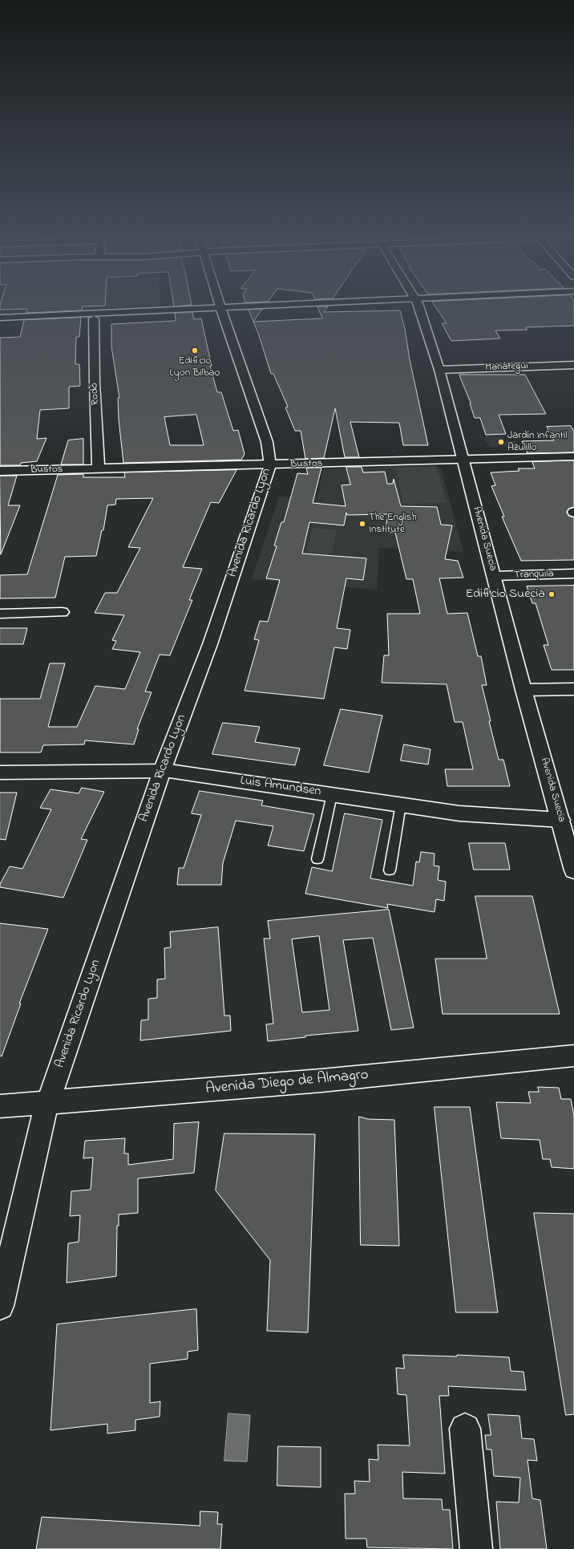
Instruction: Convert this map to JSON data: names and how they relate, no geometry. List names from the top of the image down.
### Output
{
  "streets": {
    "street": [
      "Mariátegui",
      "Rodó",
      "Bustos",
      "Avenida Ricardo Lyon",
      "Avenida Suecia",
      "Tranquila",
      "Luis Amundsen",
      "Avenida Diego de Almagro"
    ]
  },
  "crossings": [
    ["Mariátegui", "Avenida Suecia"],
    ["Rodó", "Bustos"],
    ["Bustos", "Avenida Ricardo Lyon"],
    ["Bustos", "Avenida Suecia"],
    ["Avenida Ricardo Lyon", "Luis Amundsen"],
    ["Avenida Ricardo Lyon", "Avenida Diego de Almagro"],
    ["Avenida Suecia", "Tranquila"],
    ["Avenida Suecia", "Luis Amundsen"]
  ],
  "places": [
    "Edificio Lyon Bilbao",
    "Jardín Infantil Azulillo",
    "The English Institute",
    "Edificio Suecia"
  ]
}
